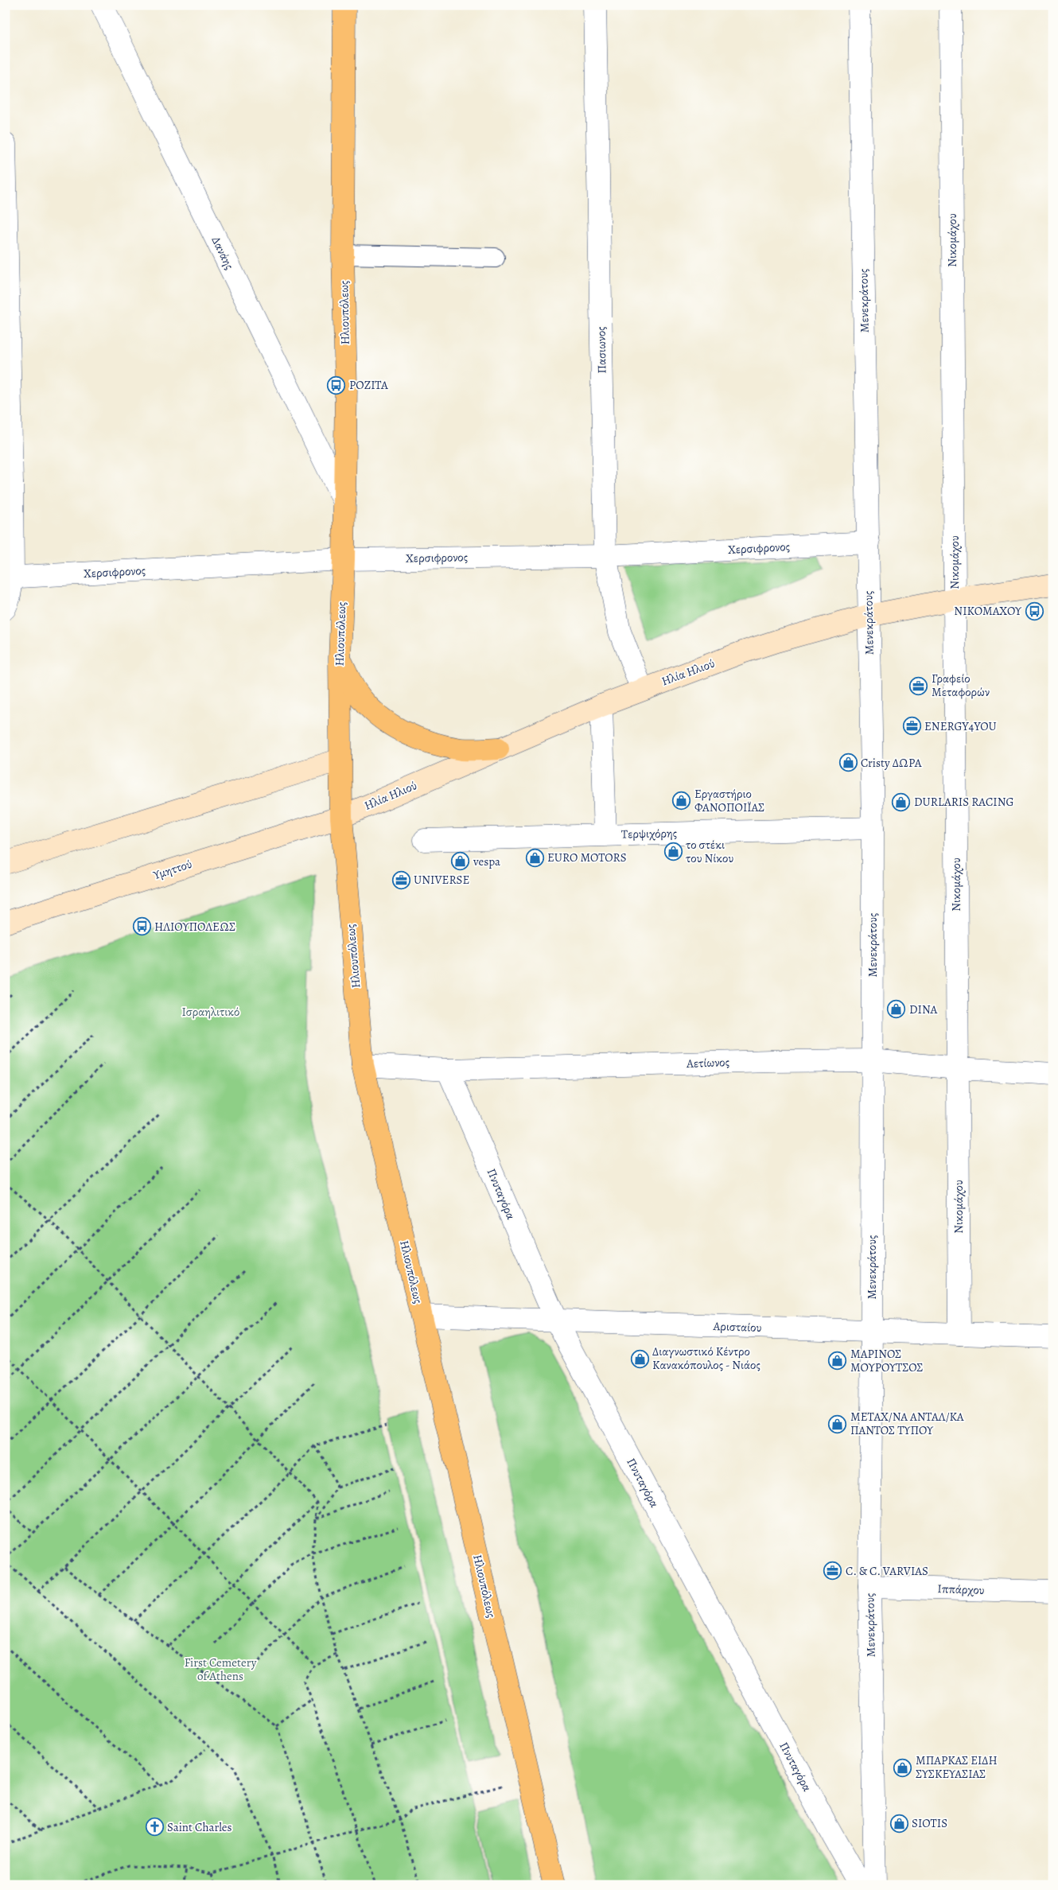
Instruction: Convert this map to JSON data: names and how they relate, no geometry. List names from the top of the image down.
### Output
{
  "streets": {
    "main road": ["Ηλιουπόλεως", "Ηλία Ηλιού", "Υμηττού"],
    "street": [
      "Νικομάχου",
      "Δανάης",
      "Μενεκράτους",
      "Πασιωνος",
      "Χερσιφρονος",
      "Τερψιχόρης",
      "Αετίωνος",
      "Πνυταγόρα",
      "Αρισταίου",
      "Ιππάρχου"
    ]
  },
  "crossings": [
    ["Νικομάχου", "Ηλία Ηλιού"],
    ["Νικομάχου", "Αετίωνος"],
    ["Νικομάχου", "Αρισταίου"],
    ["Δανάης", "Ηλιουπόλεως"],
    ["Μενεκράτους", "Χερσιφρονος"],
    ["Μενεκράτους", "Ηλία Ηλιού"],
    ["Μενεκράτους", "Τερψιχόρης"],
    ["Μενεκράτους", "Αετίωνος"],
    ["Μενεκράτους", "Αρισταίου"],
    ["Μενεκράτους", "Ιππάρχου"],
    ["Ηλιουπόλεως", "Χερσιφρονος"],
    ["Ηλιουπόλεως", "Ηλία Ηλιού"],
    ["Ηλιουπόλεως", "Υμηττού"],
    ["Ηλιουπόλεως", "Αετίωνος"],
    ["Ηλιουπόλεως", "Αρισταίου"],
    ["Πασιωνος", "Χερσιφρονος"],
    ["Πασιωνος", "Ηλία Ηλιού"],
    ["Ηλία Ηλιού", "Υμηττού"],
    ["Αετίωνος", "Πνυταγόρα"],
    ["Πνυταγόρα", "Αρισταίου"]
  ],
  "parks": ["Ισραηλιτικό", "First Cemetery of Athens"],
  "places": {
    "bus stop": ["ΡΟΖΙΤΑ", "ΝΙΚΟΜΑΧΟΥ", "ΗΛΙΟΥΠΟΛΕΩΣ"],
    "office": [
      "Γραφείο Μεταφορών",
      "ENERGY4YOU",
      "UNIVERSE",
      "C. & C. VARVIAS"
    ],
    "shop": [
      "Cristy ΔΩΡΑ",
      "Εργαστήριο ΦΑΝΟΠΟΙΪΑΣ",
      "DURLARIS RACING",
      "το στέκι του Νίκου",
      "EURO MOTORS",
      "vespa",
      "DINA",
      "Διαγνωστικό Κέντρο Κανακόπουλος - Νιάος",
      "ΜΑΡΙΝΟΣ ΜΟΥΡΟΥΤΣΟΣ",
      "ΜΕΤΑΧ/ΝΑ ΑΝΤΑΛ/ΚΑ ΠΑΝΤΟΣ ΤΥΠΟΥ",
      "ΜΠΑΡΚΑΣ ΕΙΔΗ ΣΥΣΚΕΥΑΣΙΑΣ",
      "SIOTIS"
    ],
    "church": ["Saint Charles"]
  }
}
